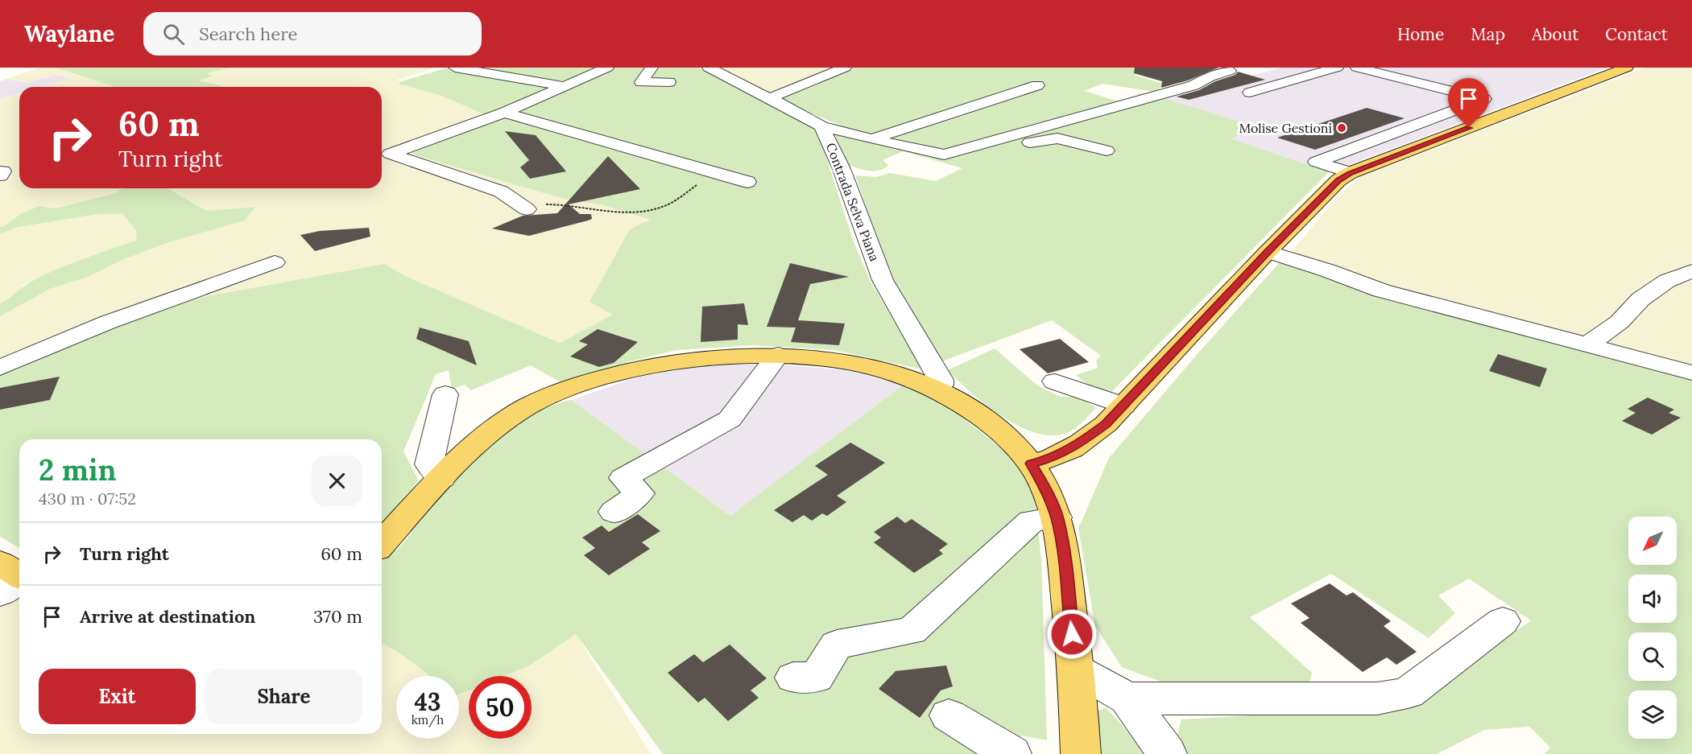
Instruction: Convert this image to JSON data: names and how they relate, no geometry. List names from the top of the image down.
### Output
{
  "streets": {
    "street": ["Contrada Selva Piana"]
  },
  "places": ["Molise Gestioni"],
  "north": "bottom left",
  "page": {
    "header": "Waylane",
    "search": "Search here",
    "nav": [
      "Home",
      "Map",
      "About",
      "Contact"
    ],
    "turn": ["60 m", "Turn right"],
    "heading": ["2 min", "430 m · 07:52"],
    "list": [
      {
        "name": "Turn right",
        "value": "60 m"
      },
      {
        "name": "Arrive at destination",
        "value": "370 m"
      }
    ],
    "buttons": ["Exit", "Share"],
    "speed": "43 km/h",
    "limit": "50"
  }
}
